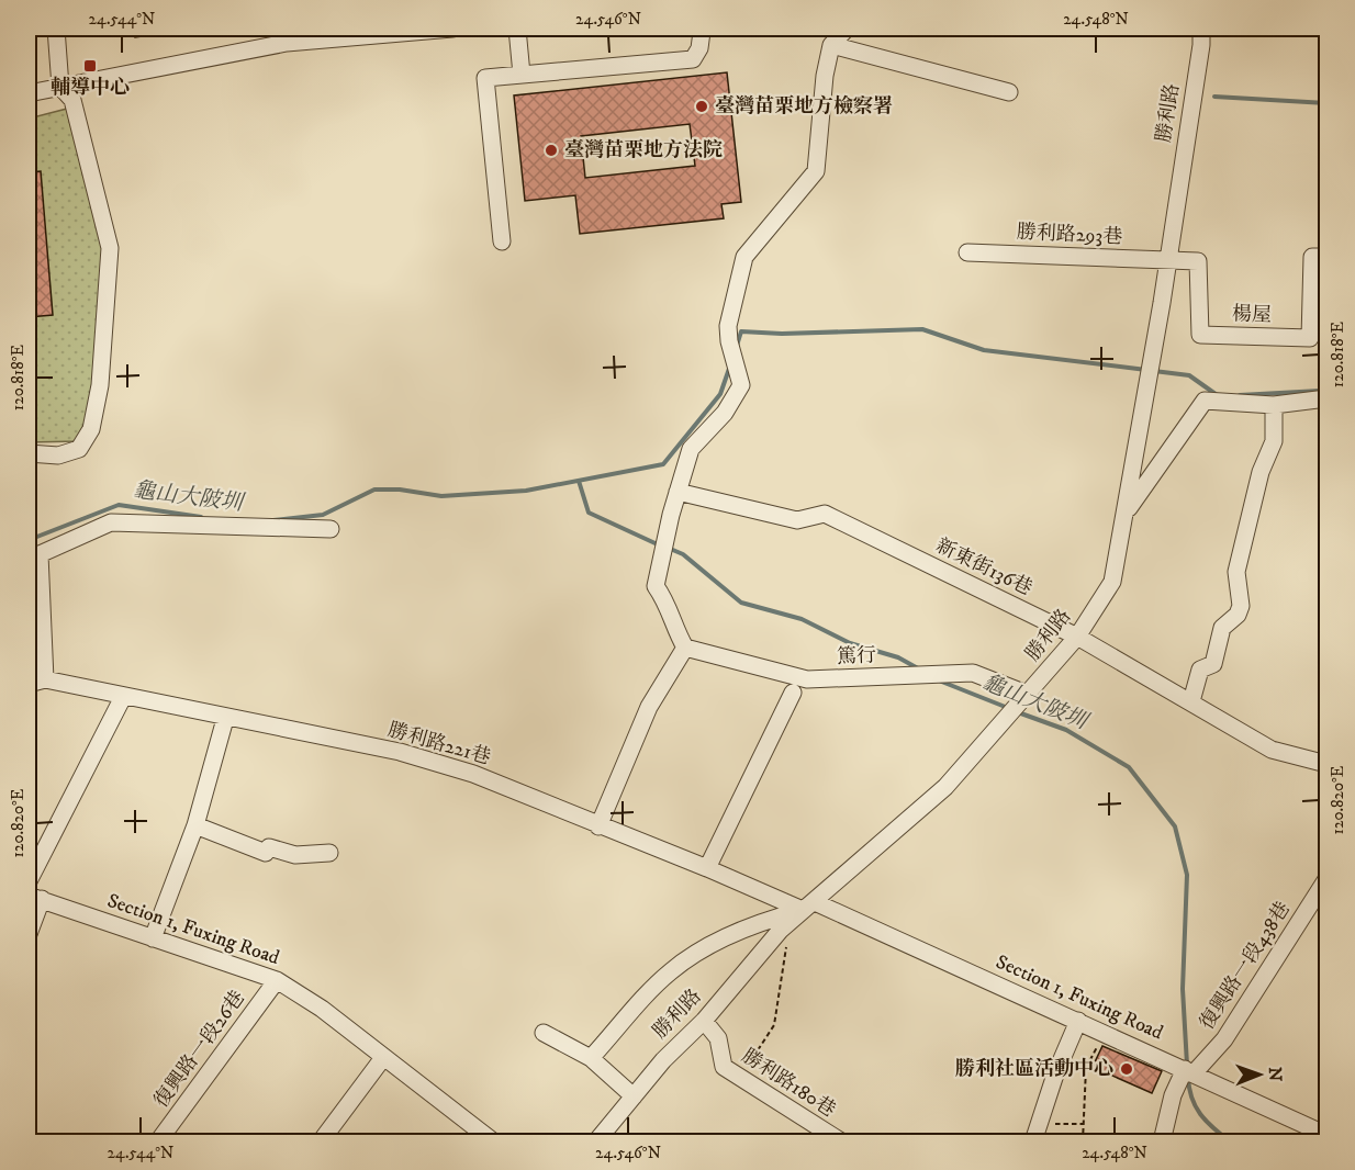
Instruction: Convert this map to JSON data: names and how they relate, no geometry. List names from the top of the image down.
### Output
{
  "streets": {
    "street": [
      "勝利路",
      "勝利路293巷",
      "楊屋",
      "新東街136巷",
      "篤行",
      "勝利路221巷",
      "Section 1, Fuxing Road",
      "復興路一段438巷",
      "復興路一段26巷",
      "勝利路180巷"
    ]
  },
  "crossings": [
    ["勝利路", "勝利路293巷"],
    ["勝利路", "楊屋"],
    ["勝利路", "新東街136巷"],
    ["勝利路", "篤行"],
    ["勝利路", "勝利路221巷"],
    ["勝利路", "Section 1, Fuxing Road"],
    ["勝利路", "勝利路180巷"],
    ["勝利路293巷", "楊屋"],
    ["勝利路221巷", "Section 1, Fuxing Road"],
    ["Section 1, Fuxing Road", "復興路一段438巷"],
    ["Section 1, Fuxing Road", "復興路一段26巷"]
  ],
  "water": ["龜山大陂圳"],
  "places": {
    "transit": ["輔導中心"],
    "other": ["臺灣苗栗地方檢察署", "臺灣苗栗地方法院", "勝利社區活動中心"]
  },
  "north": "right",
  "coordinates": [
    "24.544°N",
    "24.546°N",
    "24.548°N",
    "120.818°E",
    "120.820°E"
  ]
}
